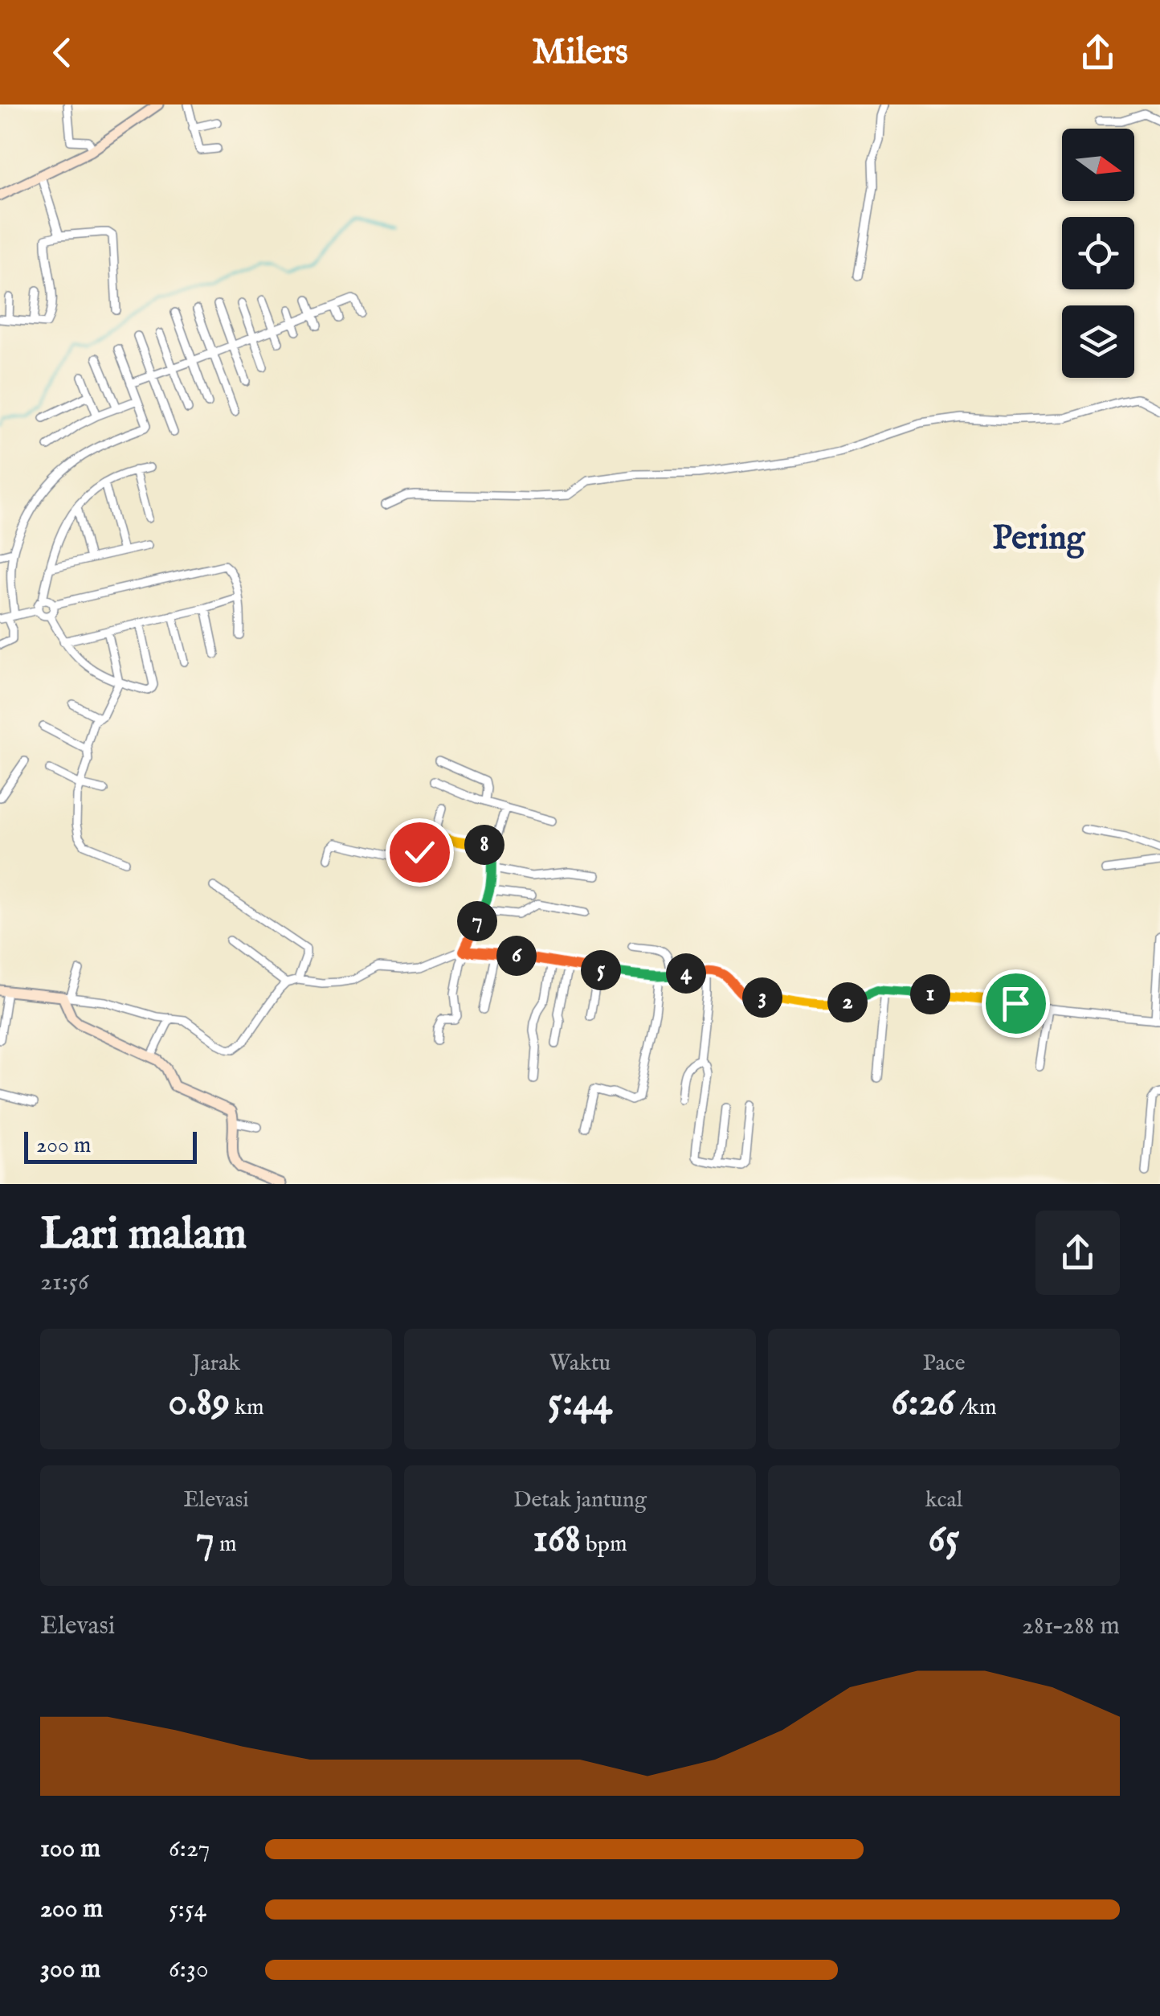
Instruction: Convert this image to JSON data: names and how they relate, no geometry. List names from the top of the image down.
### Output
{
  "districts": ["Pering"],
  "scale_bar": "200 m",
  "north": "right",
  "page": {
    "header": "Milers",
    "pins": [
      "8",
      "7",
      "6",
      "5",
      "4",
      "1",
      "3",
      "2"
    ],
    "scale": "200 m",
    "heading": ["Lari malam", "21:56"],
    "stats": [
      ["Jarak", "0.89 km"],
      ["Waktu", "5:44"],
      ["Pace", "6:26 /km"],
      ["Elevasi", "7 m"],
      ["Detak jantung", "168 bpm"],
      ["kcal", "65"]
    ],
    "chart": ["Elevasi", "281–288 m"],
    "list": [
      {
        "name": "100 m",
        "note": "6:27"
      },
      {
        "name": "200 m",
        "note": "5:54"
      },
      {
        "name": "300 m",
        "note": "6:30"
      }
    ]
  }
}
